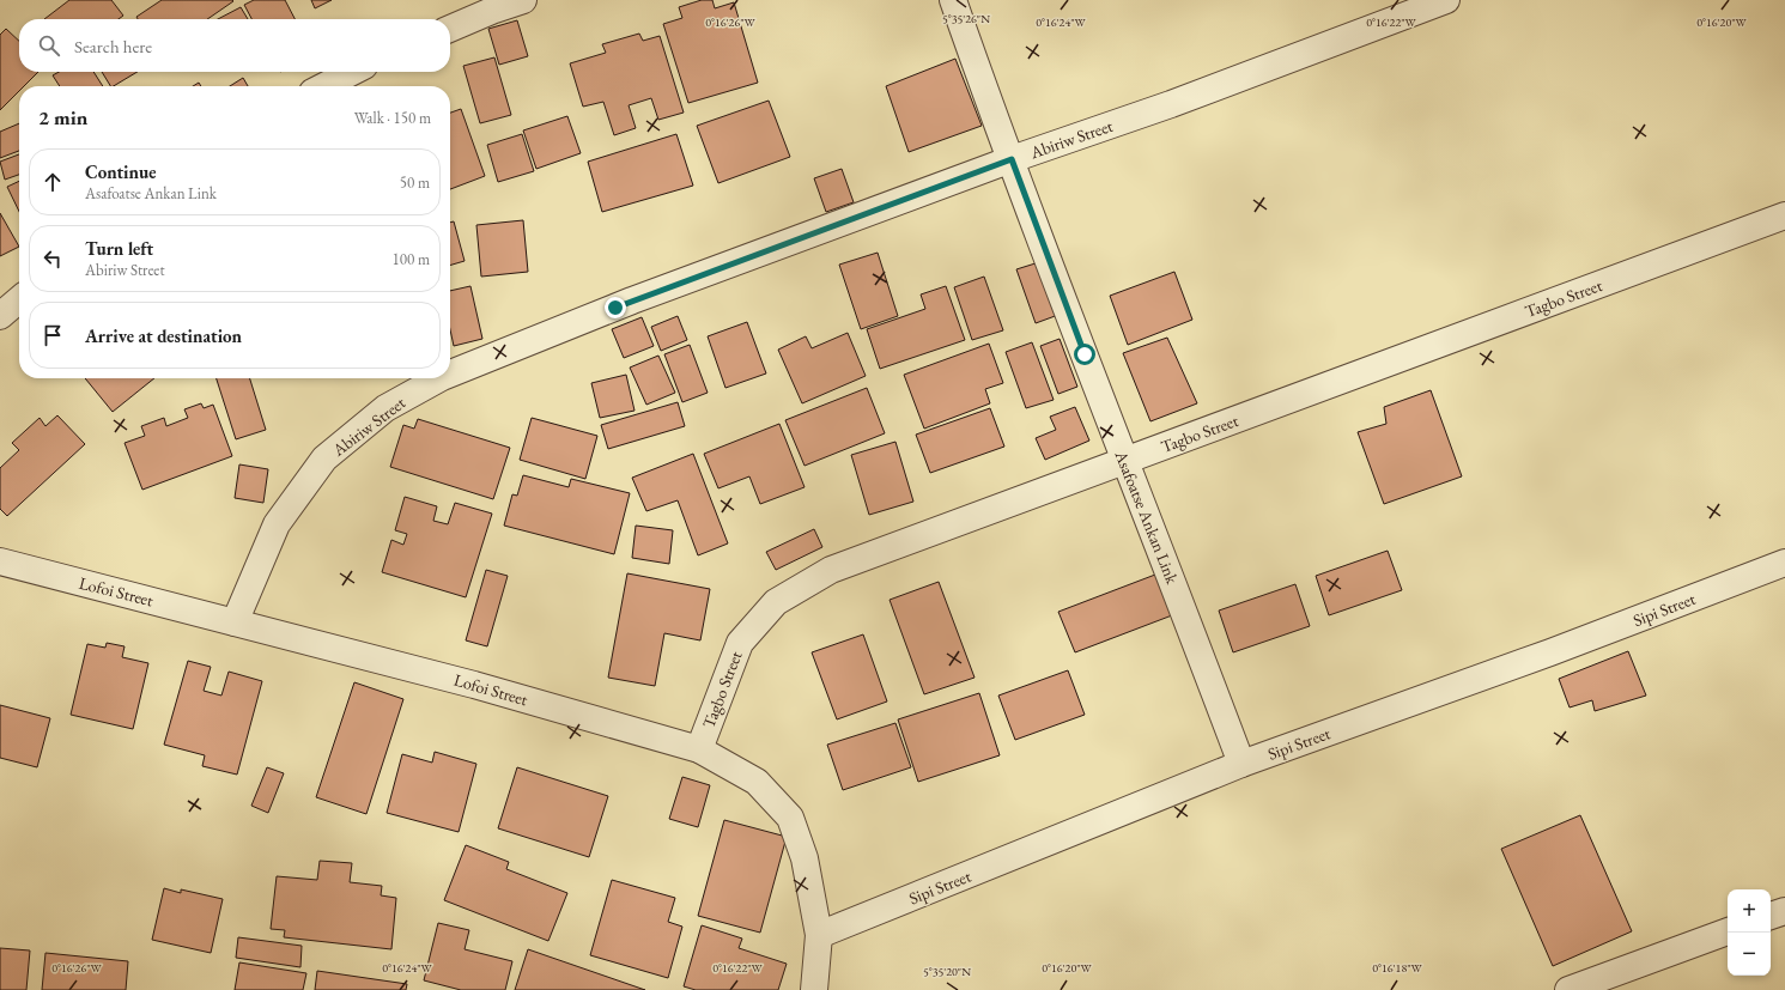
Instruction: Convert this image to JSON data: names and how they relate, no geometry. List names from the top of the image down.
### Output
{
  "streets": {
    "street": [
      "Abiriw Street",
      "Tagbo Street",
      "Asafoatse Ankan Link",
      "Lofoi Street",
      "Sipi Street"
    ]
  },
  "crossings": [
    ["Abiriw Street", "Asafoatse Ankan Link"],
    ["Abiriw Street", "Lofoi Street"],
    ["Tagbo Street", "Asafoatse Ankan Link"],
    ["Tagbo Street", "Lofoi Street"],
    ["Asafoatse Ankan Link", "Sipi Street"],
    ["Lofoi Street", "Sipi Street"]
  ],
  "page": {
    "search": "Search here",
    "heading": ["2 min", "Walk · 150 m"],
    "list": [
      ["Continue", "Asafoatse Ankan Link", "50 m"],
      ["Turn left", "Abiriw Street", "100 m"],
      "Arrive at destination"
    ],
    "map_buttons": ["+", "−"]
  },
  "coordinates": [
    "5°35'26\"N",
    "0°16'26\"W",
    "0°16'24\"W",
    "0°16'22\"W",
    "0°16'20\"W",
    "0°16'18\"W",
    "5°35'20\"N"
  ]
}
